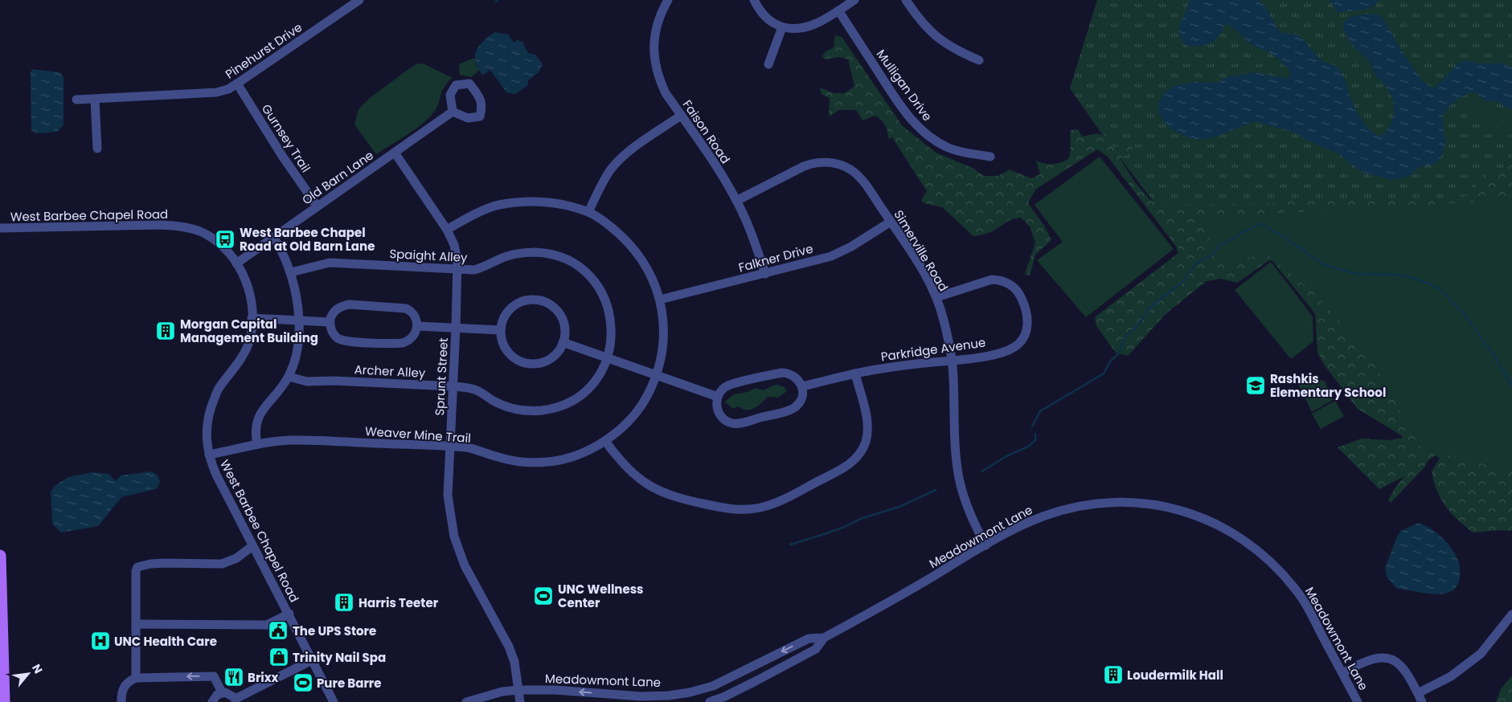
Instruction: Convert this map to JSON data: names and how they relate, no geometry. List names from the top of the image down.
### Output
{
  "streets": {
    "street": [
      "Pinehurst Drive",
      "Mulligan Drive",
      "Faison Road",
      "Gurnsey Trail",
      "Old Barn Lane",
      "West Barbee Chapel Road",
      "Simerville Road",
      "Spaight Alley",
      "Falkner Drive",
      "Parkridge Avenue",
      "Archer Alley",
      "Sprunt Street",
      "Weaver Mine Trail",
      "Meadowmont Lane"
    ]
  },
  "crossings": [
    ["Pinehurst Drive", "Gurnsey Trail"],
    ["Faison Road", "Simerville Road"],
    ["Faison Road", "Falkner Drive"],
    ["Gurnsey Trail", "Old Barn Lane"],
    ["Old Barn Lane", "West Barbee Chapel Road"],
    ["Old Barn Lane", "Sprunt Street"],
    ["West Barbee Chapel Road", "Weaver Mine Trail"],
    ["Simerville Road", "Falkner Drive"],
    ["Simerville Road", "Parkridge Avenue"],
    ["Simerville Road", "Meadowmont Lane"],
    ["Spaight Alley", "Archer Alley"],
    ["Spaight Alley", "Sprunt Street"],
    ["Falkner Drive", "Weaver Mine Trail"],
    ["Archer Alley", "Sprunt Street"],
    ["Sprunt Street", "Weaver Mine Trail"],
    ["Sprunt Street", "Meadowmont Lane"]
  ],
  "places": {
    "bus stop": ["West Barbee Chapel Road at Old Barn Lane"],
    "building": ["Morgan Capital Management Building", "Harris Teeter", "Loudermilk Hall"],
    "school or university": ["Rashkis Elementary School"],
    "sports": ["UNC Wellness Center", "Pure Barre"],
    "public building": ["The UPS Store"],
    "hospital": ["UNC Health Care"],
    "shop": ["Trinity Nail Spa"],
    "restaurant": ["Brixx"]
  },
  "north": "top right"
}
